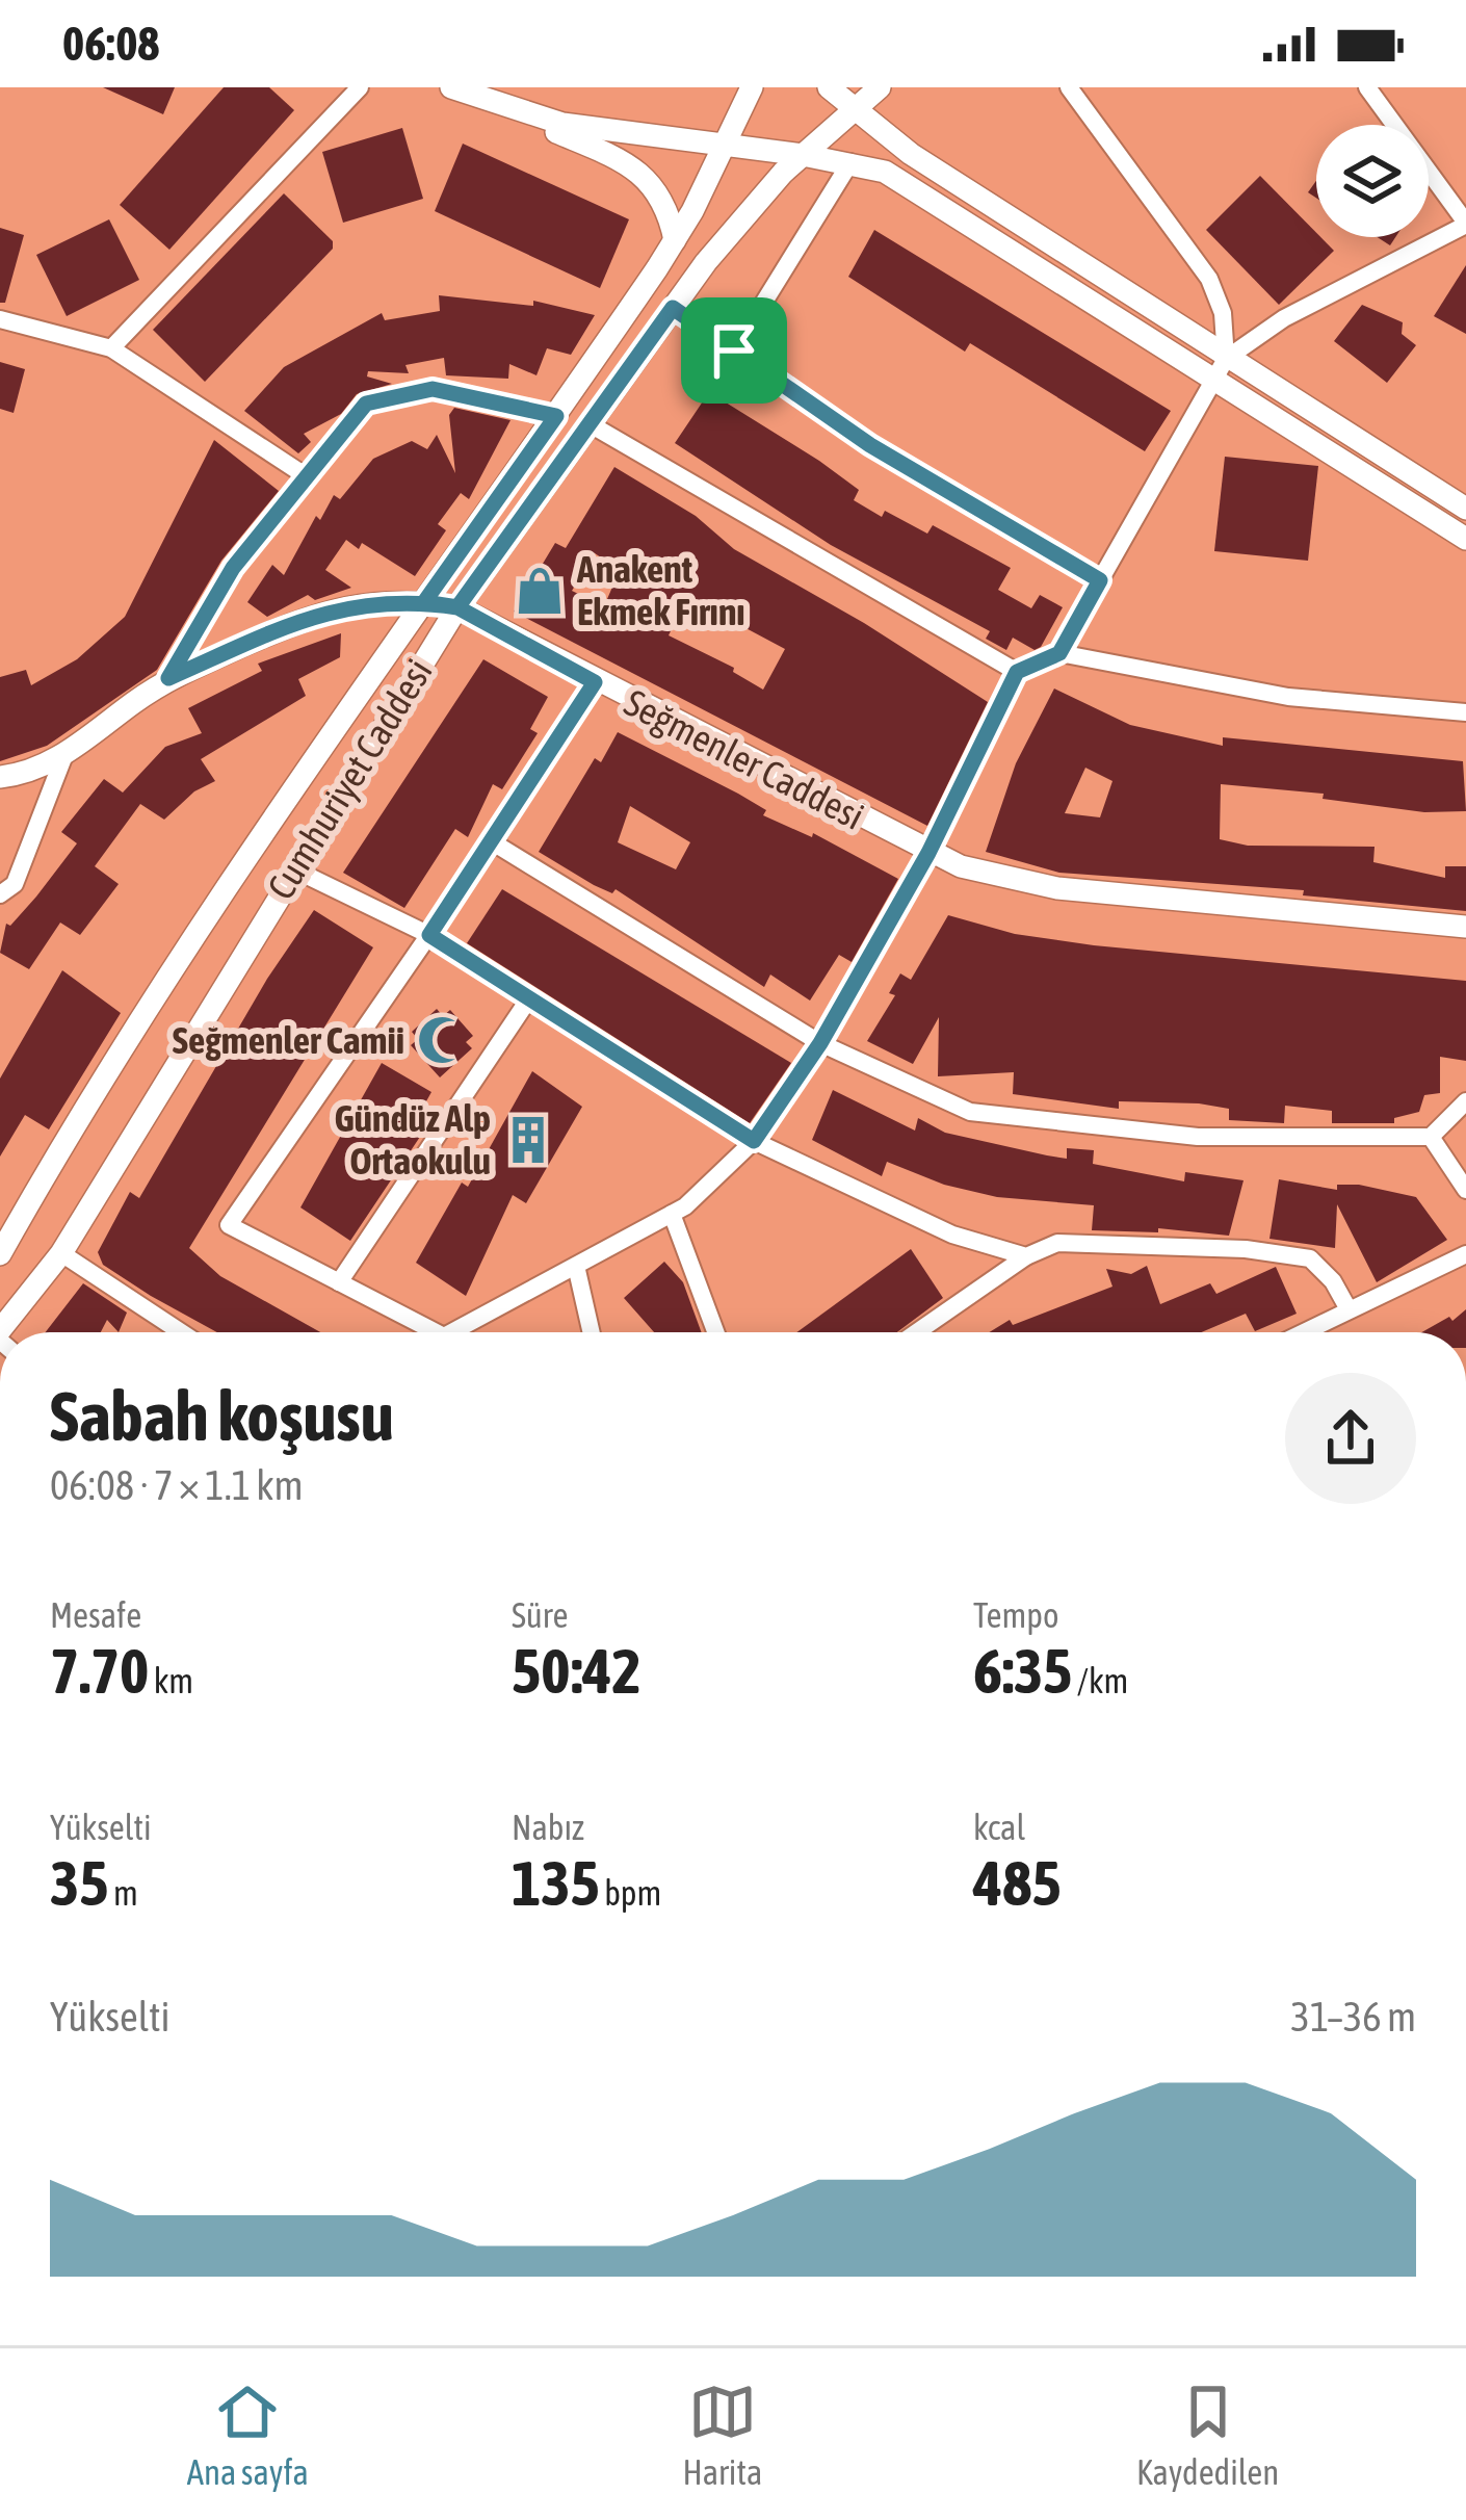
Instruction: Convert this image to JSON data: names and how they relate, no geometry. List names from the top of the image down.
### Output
{
  "streets": {
    "main road": ["Seğmenler Caddesi", "Cumhuriyet Caddesi"]
  },
  "crossings": [
    ["Seğmenler Caddesi", "Cumhuriyet Caddesi"]
  ],
  "places": {
    "shop": ["Anakent Ekmek Fırını"],
    "mosque": ["Seğmenler Camii"],
    "building": ["Gündüz Alp Ortaokulu"]
  },
  "page": {
    "status": "06:08",
    "heading": ["Sabah koşusu", "06:08 · 7 × 1.1 km"],
    "stats": [
      ["Mesafe", "7.70 km"],
      ["Süre", "50:42"],
      ["Tempo", "6:35 /km"],
      ["Yükselti", "35 m"],
      ["Nabız", "135 bpm"],
      ["kcal", "485"]
    ],
    "chart": ["Yükselti", "31–36 m"],
    "tabs": ["Ana sayfa", "Harita", "Kaydedilen"]
  }
}
